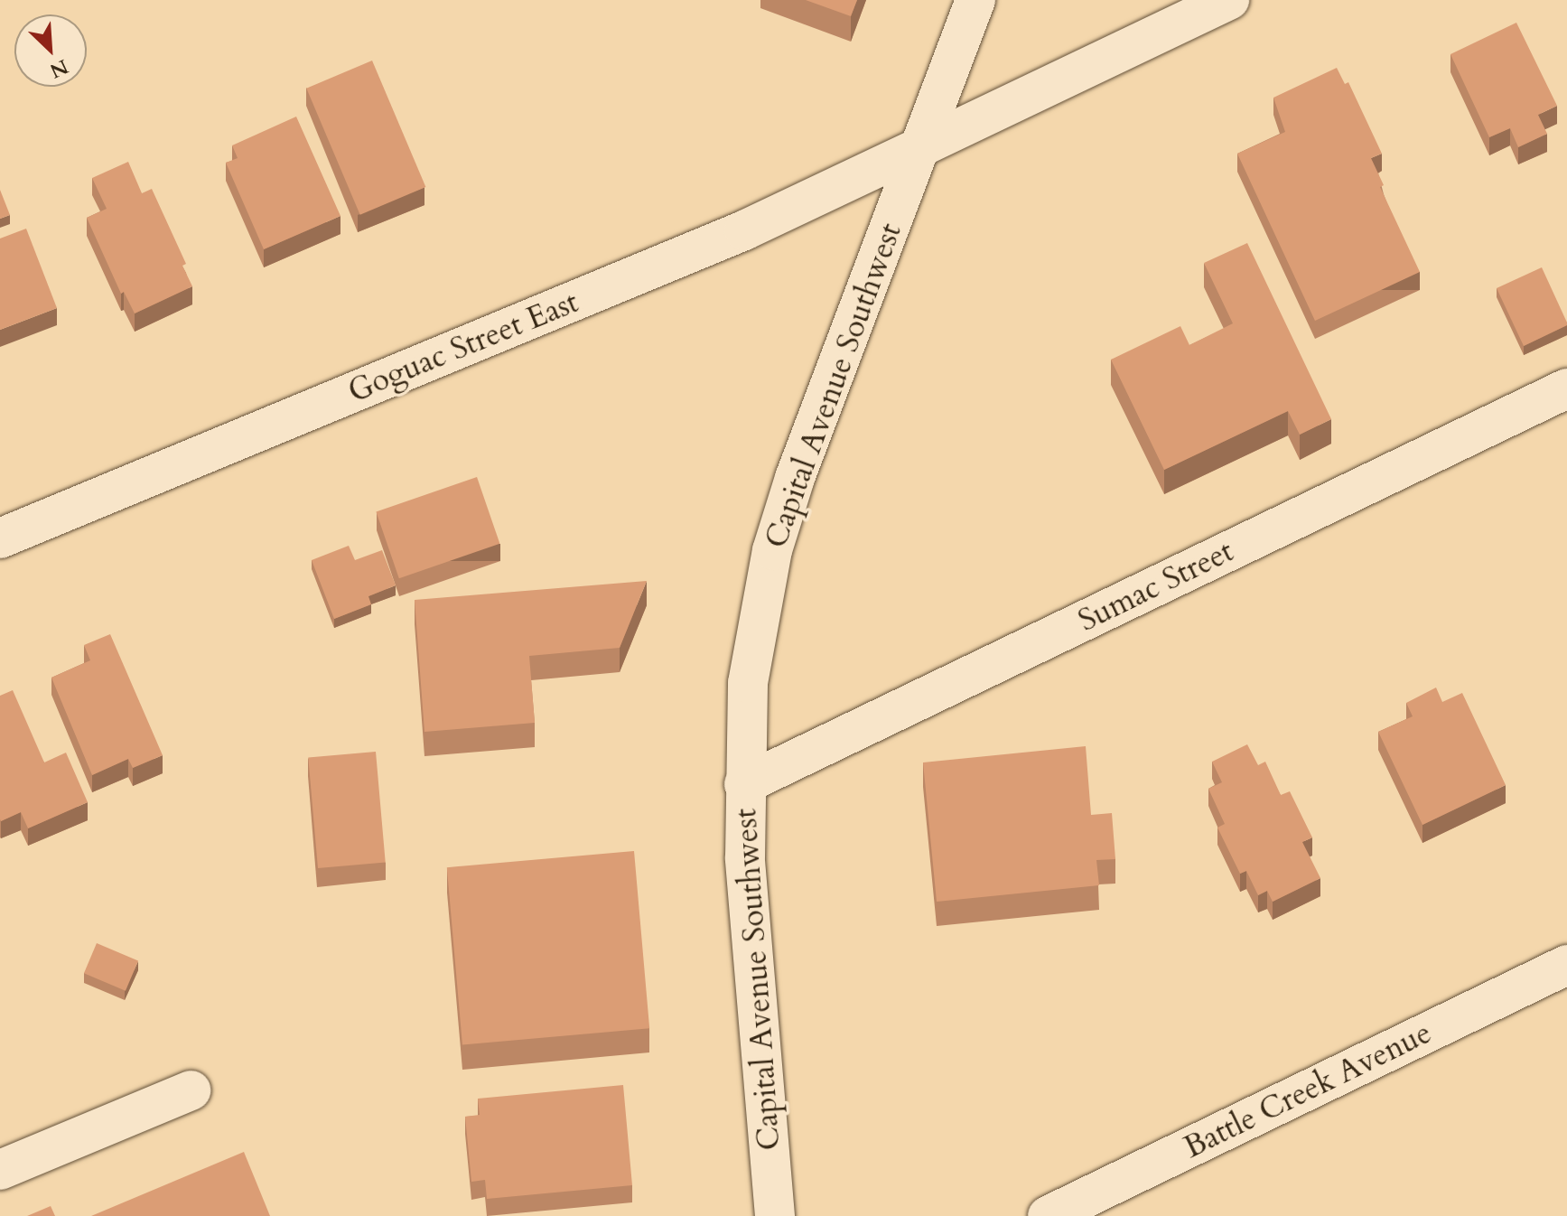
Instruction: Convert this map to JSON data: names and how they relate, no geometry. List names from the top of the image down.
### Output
{
  "streets": {
    "street": [
      "Goguac Street East",
      "Capital Avenue Southwest",
      "Sumac Street",
      "Battle Creek Avenue"
    ]
  },
  "crossings": [
    ["Goguac Street East", "Capital Avenue Southwest"],
    ["Capital Avenue Southwest", "Sumac Street"]
  ],
  "north": "bottom right"
}
